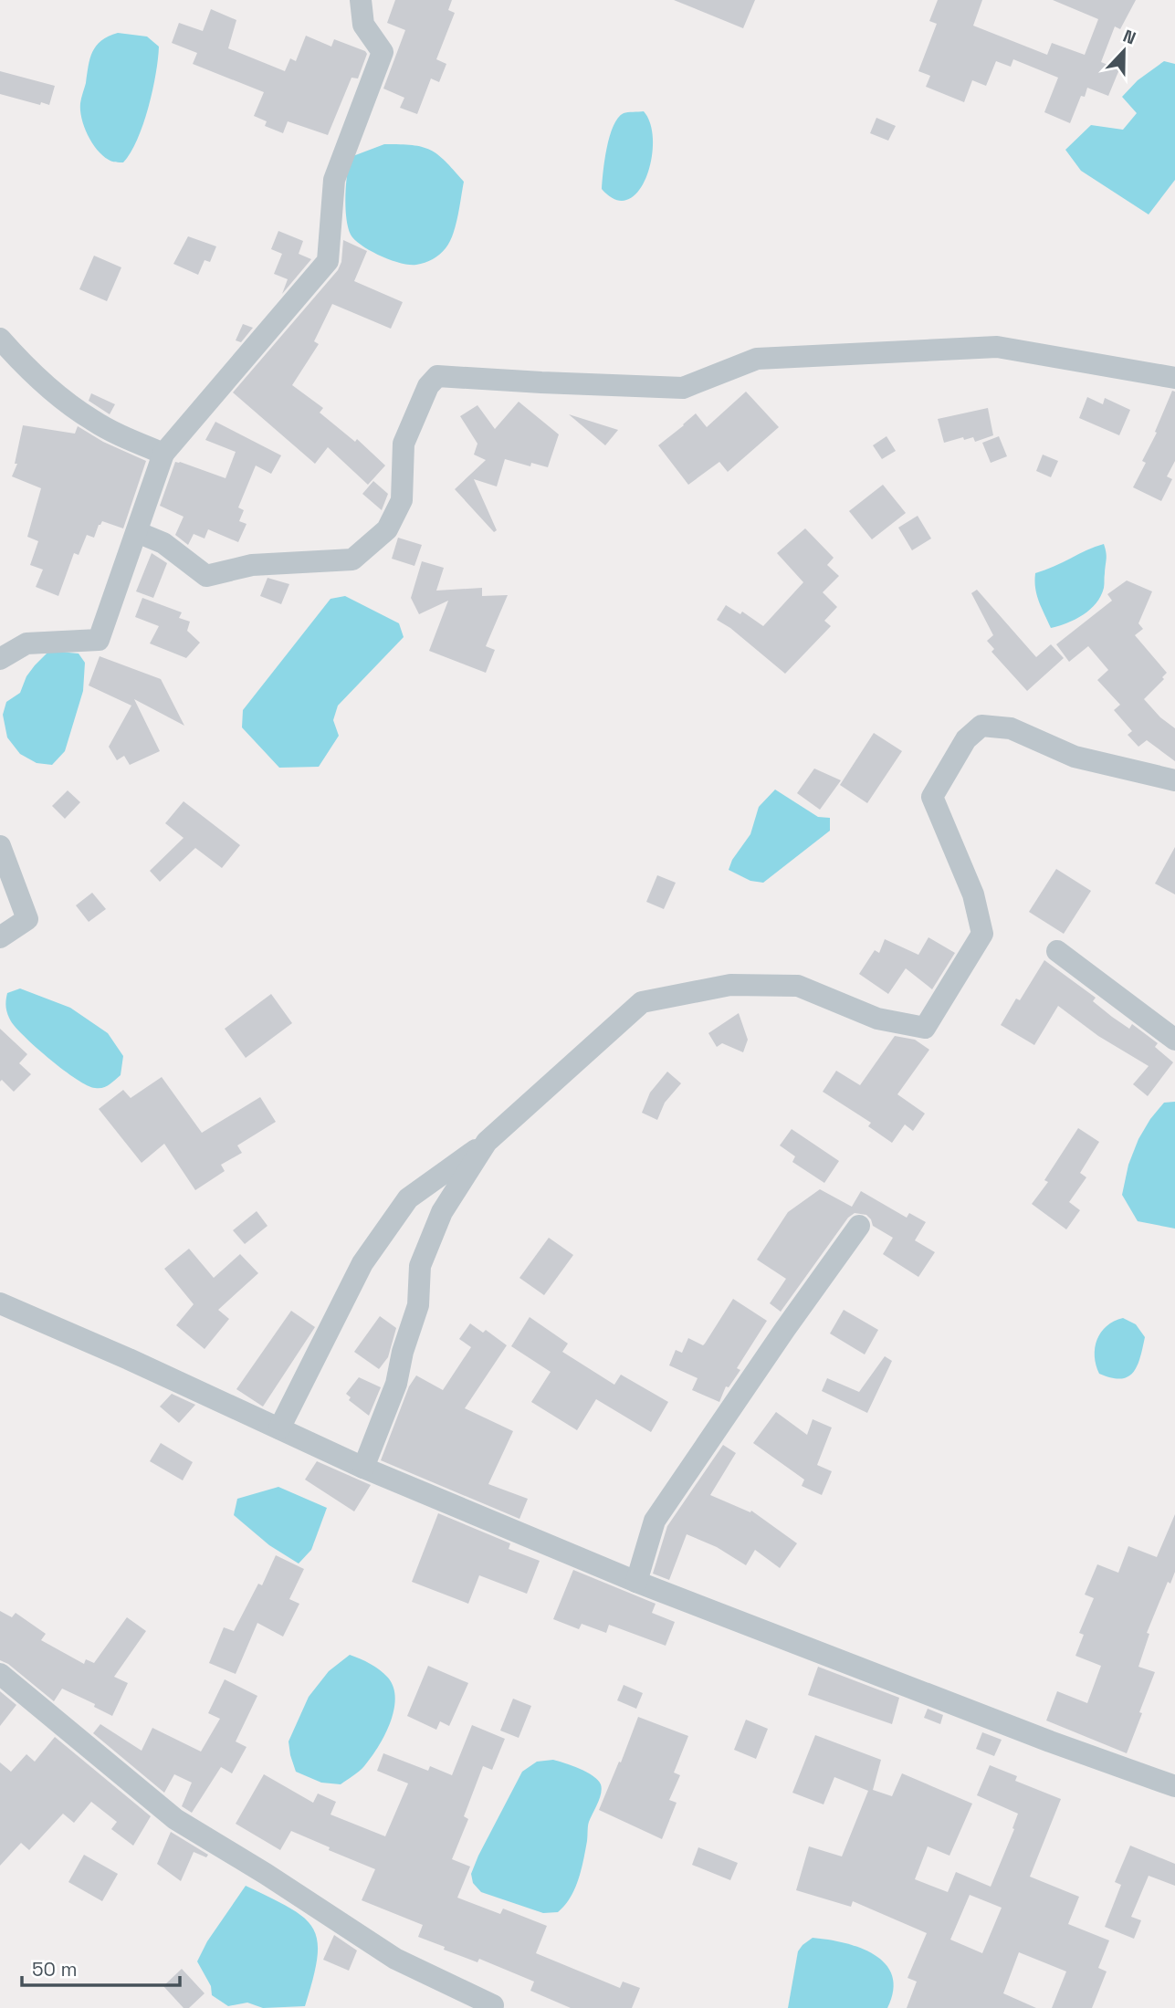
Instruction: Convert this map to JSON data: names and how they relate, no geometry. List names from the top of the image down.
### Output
{
  "scale_bar": "50 m",
  "north": "top"
}
